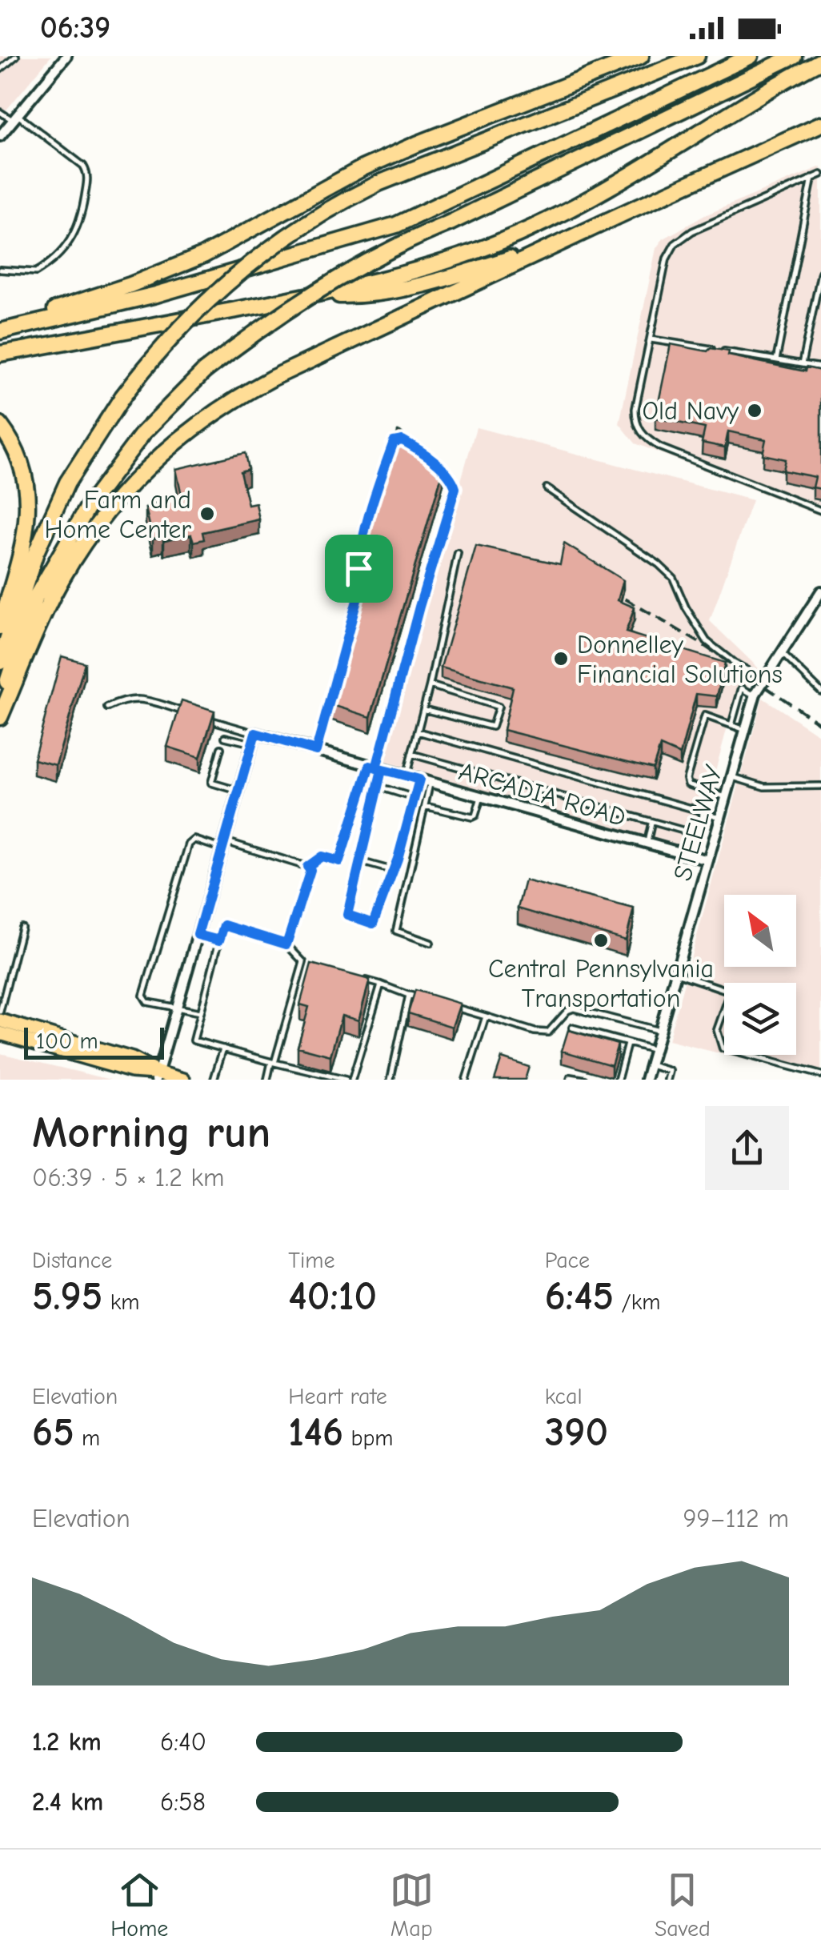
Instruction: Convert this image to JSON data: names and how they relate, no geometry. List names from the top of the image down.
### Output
{
  "streets": {
    "street": ["ARCADIA ROAD", "STEELWAY"]
  },
  "crossings": [
    ["ARCADIA ROAD", "STEELWAY"]
  ],
  "places": [
    "Old Navy",
    "Farm and Home Center",
    "Donnelley Financial Solutions",
    "Central Pennsylvania Transportation"
  ],
  "scale_bar": "100 m",
  "north": "top left",
  "page": {
    "status": "06:39",
    "scale": "100 m",
    "heading": ["Morning run", "06:39 · 5 × 1.2 km"],
    "stats": [
      ["Distance", "5.95 km"],
      ["Time", "40:10"],
      ["Pace", "6:45 /km"],
      ["Elevation", "65 m"],
      ["Heart rate", "146 bpm"],
      ["kcal", "390"]
    ],
    "chart": ["Elevation", "99–112 m"],
    "list": [
      {
        "name": "1.2 km",
        "note": "6:40"
      },
      {
        "name": "2.4 km",
        "note": "6:58"
      }
    ],
    "tabs": ["Home", "Map", "Saved"]
  }
}
